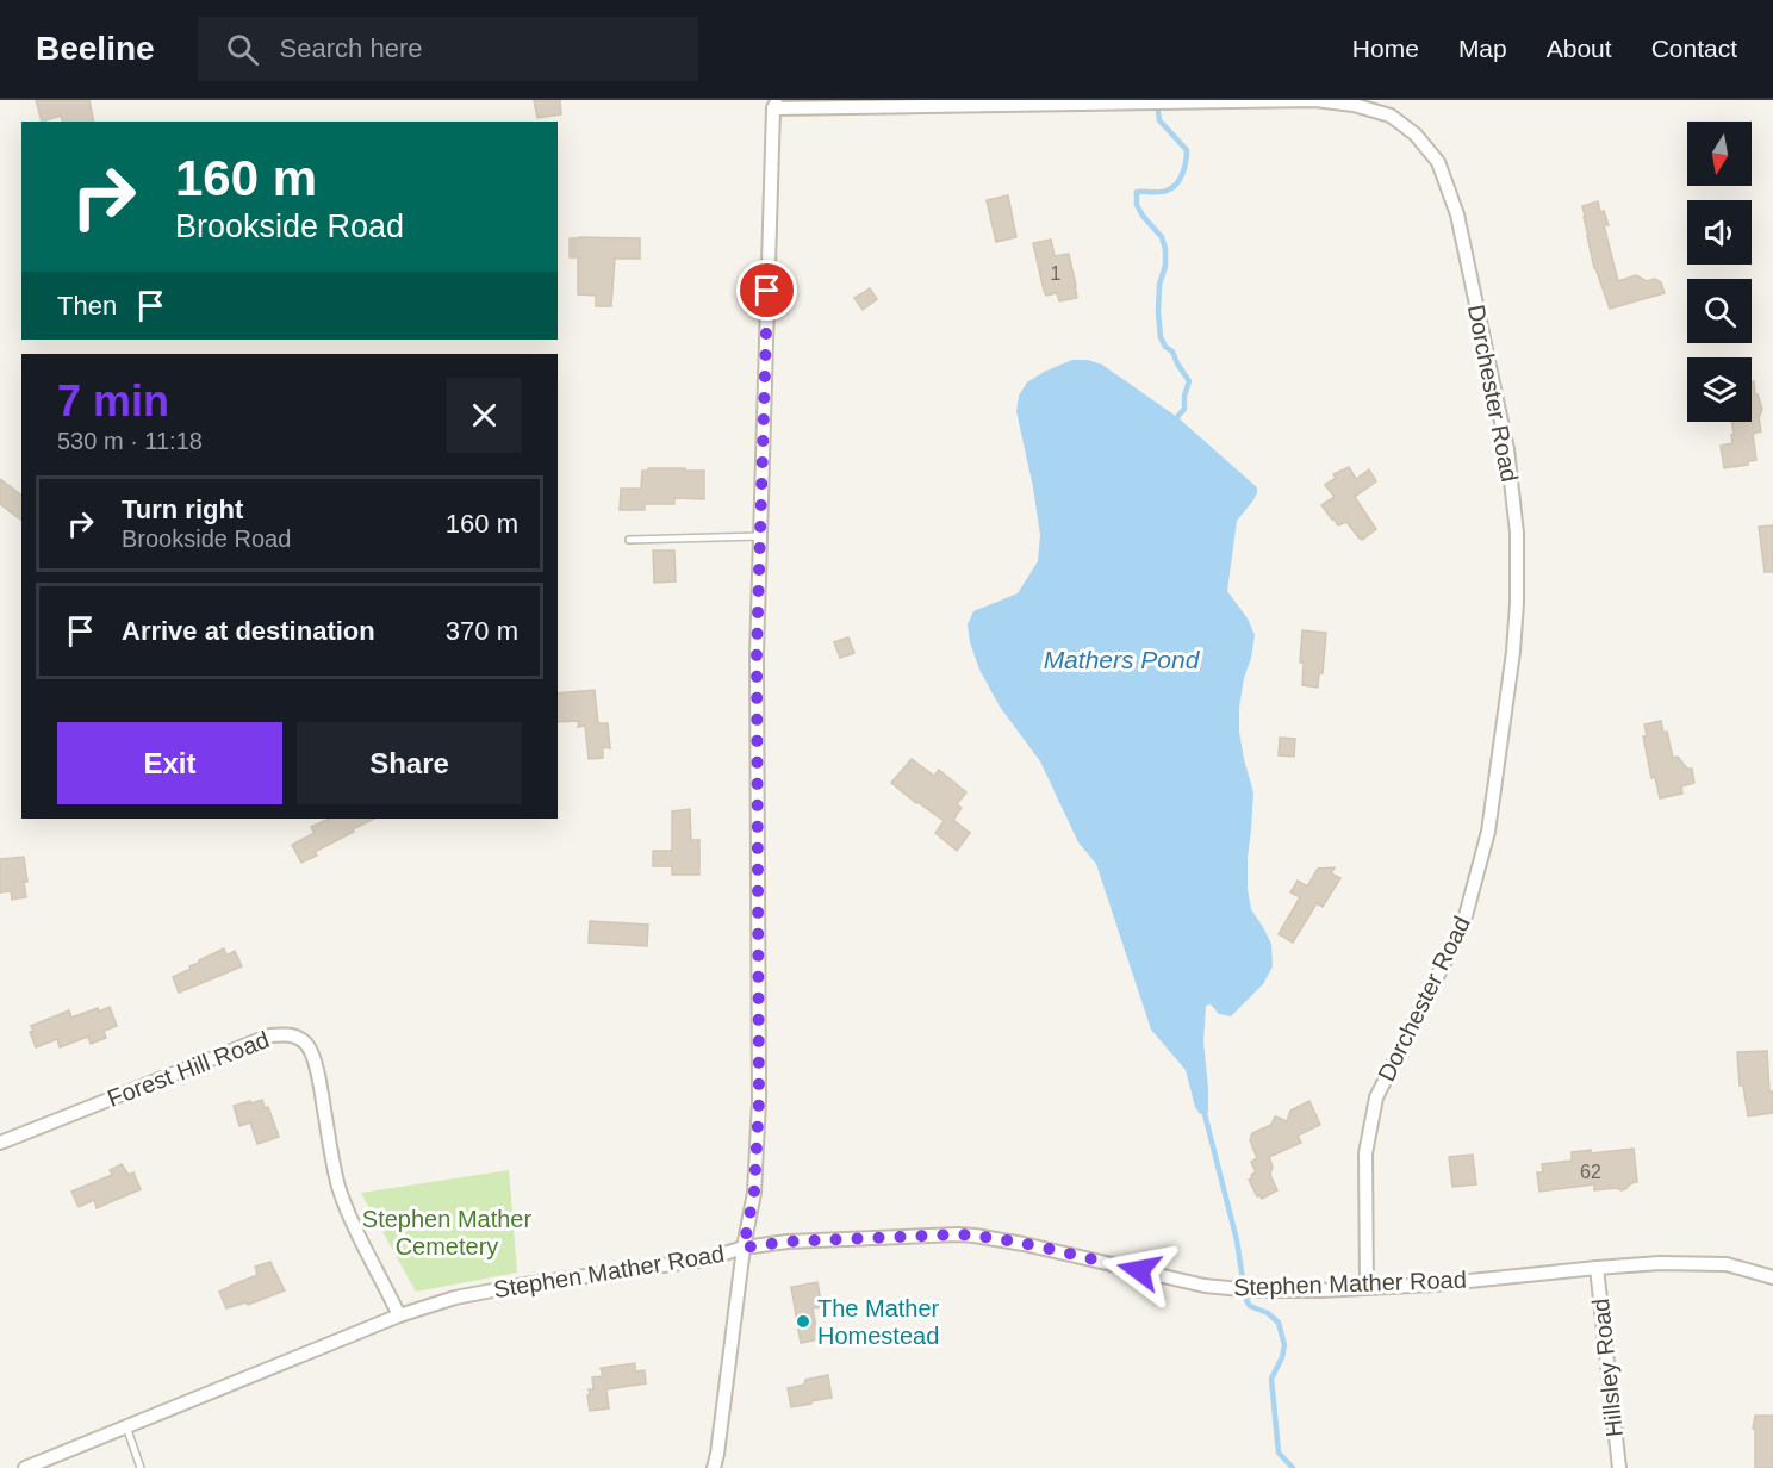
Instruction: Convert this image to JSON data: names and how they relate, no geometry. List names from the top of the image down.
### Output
{
  "streets": {
    "street": [
      "Dorchester Road",
      "Forest Hill Road",
      "Stephen Mather Road",
      "Hillsley Road"
    ]
  },
  "crossings": [
    ["Dorchester Road", "Stephen Mather Road"],
    ["Forest Hill Road", "Stephen Mather Road"],
    ["Stephen Mather Road", "Hillsley Road"]
  ],
  "water": ["Mathers Pond"],
  "parks": ["Stephen Mather Cemetery"],
  "places": ["The Mather Homestead"],
  "house_numbers": ["1", "62"],
  "north": "bottom",
  "page": {
    "header": "Beeline",
    "search": "Search here",
    "nav": [
      "Home",
      "Map",
      "About",
      "Contact"
    ],
    "turn": ["160 m", "Brookside Road"],
    "then": "Then",
    "heading": ["7 min", "530 m · 11:18"],
    "list": [
      {
        "name": "Turn right",
        "note": "Brookside Road",
        "value": "160 m"
      },
      {
        "name": "Arrive at destination",
        "value": "370 m"
      }
    ],
    "buttons": ["Exit", "Share"]
  }
}
